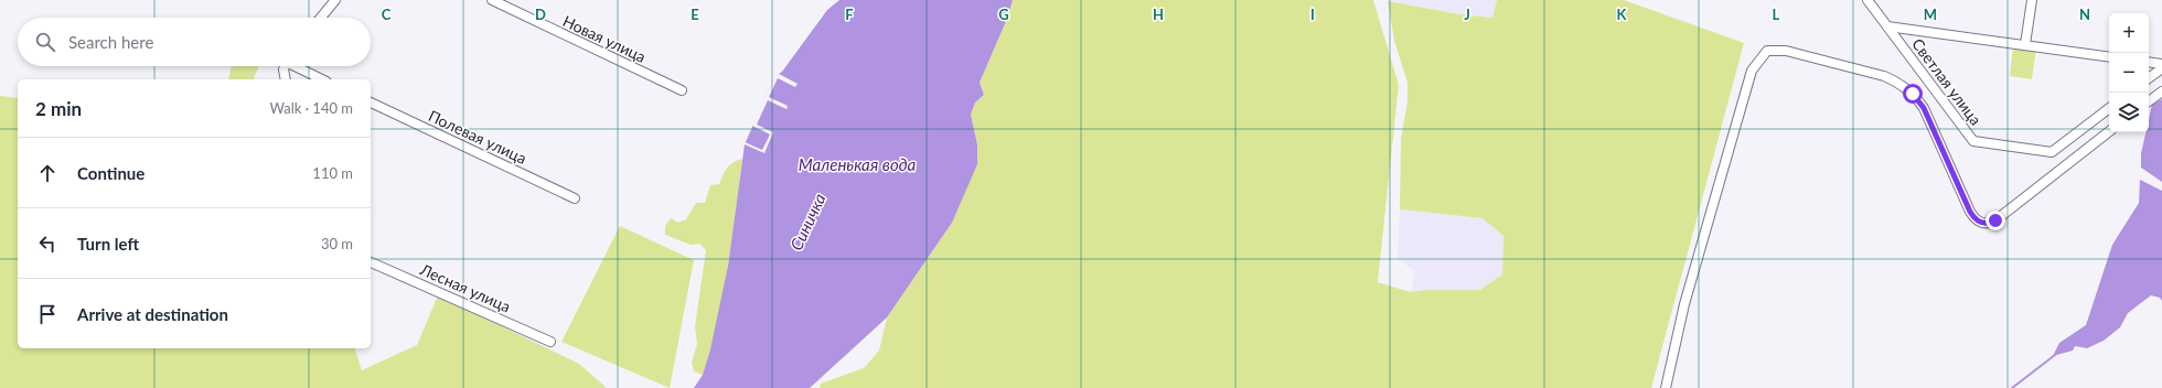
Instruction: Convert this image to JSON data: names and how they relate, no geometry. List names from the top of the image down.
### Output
{
  "streets": {
    "street": [
      "Новая улица",
      "Светлая улица",
      "Полевая улица",
      "Лесная улица"
    ]
  },
  "water": ["Маленькая вода", "Синичка"],
  "page": {
    "map_buttons": ["+", "−"],
    "search": "Search here",
    "heading": ["2 min", "Walk · 140 m"],
    "list": [
      ["Continue", "110 m"],
      ["Turn left", "30 m"],
      "Arrive at destination"
    ]
  },
  "grid": {
    "columns": [
      "C",
      "D",
      "E",
      "F",
      "G",
      "H",
      "I",
      "J",
      "K",
      "L",
      "M",
      "N"
    ]
  }
}
